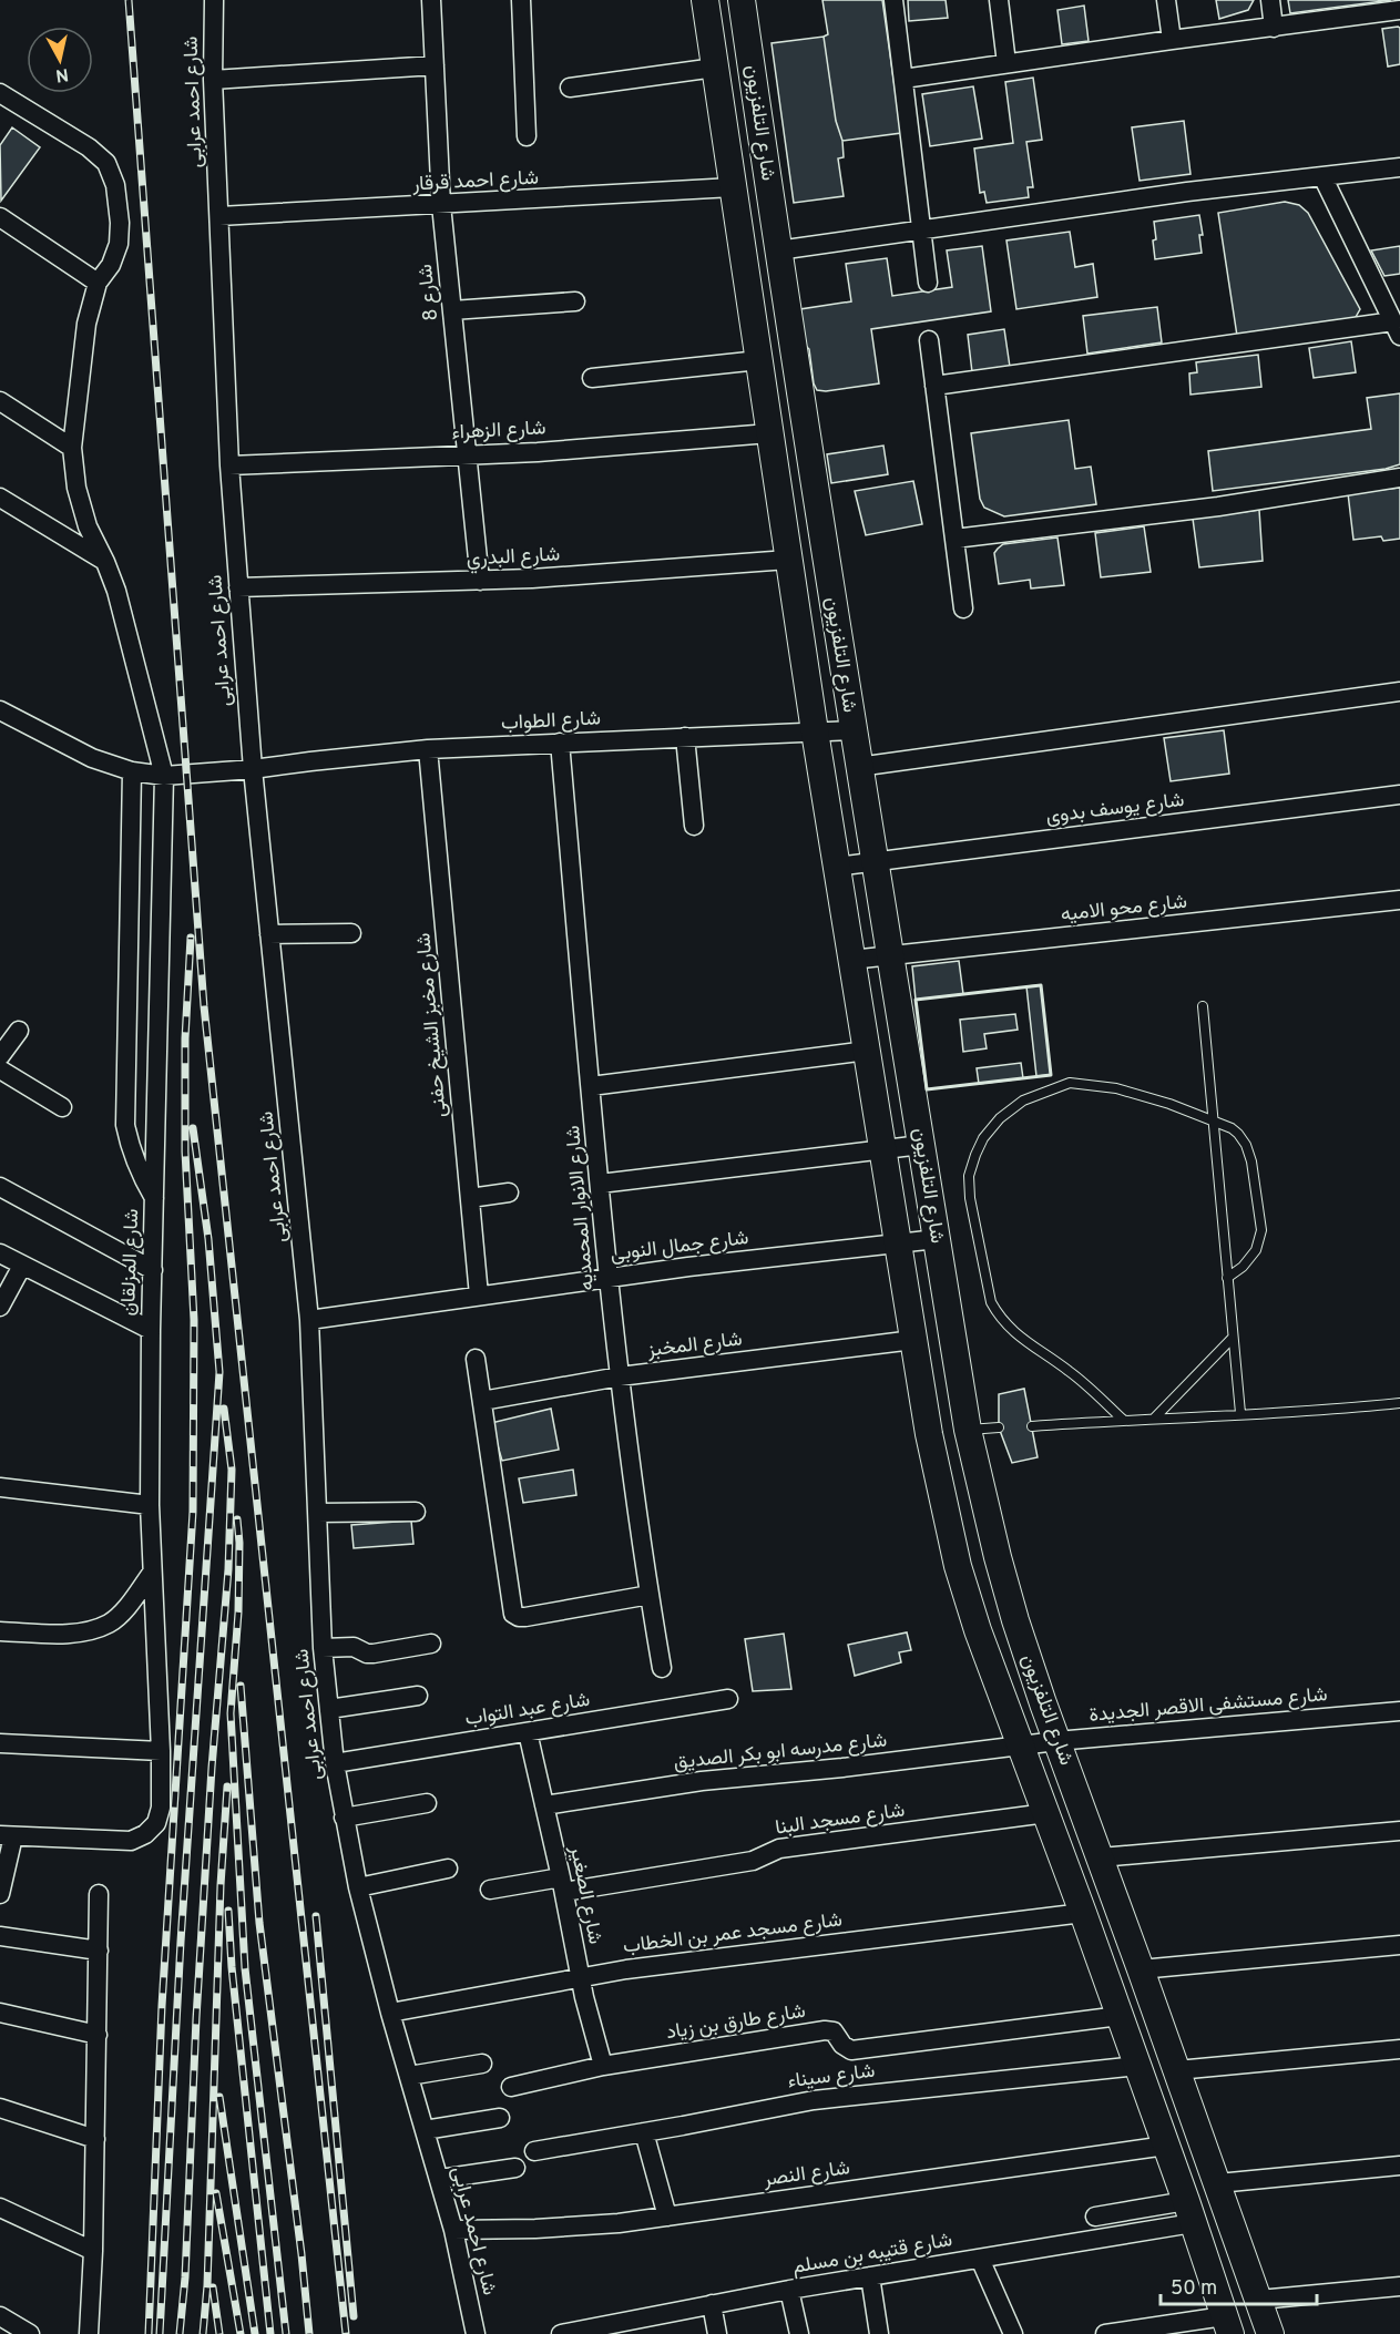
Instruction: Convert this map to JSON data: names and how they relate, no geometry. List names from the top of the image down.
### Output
{
  "streets": {
    "main road": ["شارع التلفزيون"],
    "street": [
      "شارع احمد عرابى",
      "شارع احمد قرقار",
      "شارع 8",
      "شارع الزهراء",
      "شارع البدري",
      "شارع الطواب",
      "شارع يوسف بدوى",
      "شارع محو الاميه",
      "شارع مخبز الشيخ حفنى",
      "شارع الانوار المحمديه",
      "شارع جمال النوبى",
      "شارع المزلقان",
      "شارع المخبز",
      "شارع مستشفى الاقصر الجديدة",
      "شارع عبد التواب",
      "شارع مدرسه ابو بكر الصديق",
      "شارع مسجد البنا",
      "شارع الصغير",
      "شارع مسجد عمر بن الخطاب",
      "شارع طارق بن زياد",
      "شارع سيناء",
      "شارع النصر",
      "شارع قتيبه بن مسلم"
    ]
  },
  "crossings": [
    ["شارع احمد عرابى", "شارع احمد قرقار"],
    ["شارع احمد عرابى", "شارع الزهراء"],
    ["شارع احمد عرابى", "شارع البدري"],
    ["شارع احمد عرابى", "شارع الطواب"],
    ["شارع احمد عرابى", "شارع جمال النوبى"],
    ["شارع احمد عرابى", "شارع عبد التواب"],
    ["شارع احمد عرابى", "شارع مسجد عمر بن الخطاب"],
    ["شارع احمد عرابى", "شارع النصر"],
    ["شارع التلفزيون", "شارع احمد قرقار"],
    ["شارع التلفزيون", "شارع الزهراء"],
    ["شارع التلفزيون", "شارع البدري"],
    ["شارع التلفزيون", "شارع الطواب"],
    ["شارع التلفزيون", "شارع يوسف بدوى"],
    ["شارع التلفزيون", "شارع محو الاميه"],
    ["شارع التلفزيون", "شارع جمال النوبى"],
    ["شارع التلفزيون", "شارع المخبز"],
    ["شارع التلفزيون", "شارع مستشفى الاقصر الجديدة"],
    ["شارع التلفزيون", "شارع مدرسه ابو بكر الصديق"],
    ["شارع التلفزيون", "شارع مسجد البنا"],
    ["شارع التلفزيون", "شارع مسجد عمر بن الخطاب"],
    ["شارع التلفزيون", "شارع طارق بن زياد"],
    ["شارع التلفزيون", "شارع سيناء"],
    ["شارع التلفزيون", "شارع النصر"],
    ["شارع التلفزيون", "شارع قتيبه بن مسلم"],
    ["شارع احمد قرقار", "شارع 8"],
    ["شارع 8", "شارع الزهراء"],
    ["شارع 8", "شارع البدري"],
    ["شارع الطواب", "شارع مخبز الشيخ حفنى"],
    ["شارع الطواب", "شارع الانوار المحمديه"],
    ["شارع الطواب", "شارع المزلقان"],
    ["شارع مخبز الشيخ حفنى", "شارع جمال النوبى"],
    ["شارع الانوار المحمديه", "شارع جمال النوبى"],
    ["شارع الانوار المحمديه", "شارع المخبز"],
    ["شارع مستشفى الاقصر الجديدة", "شارع مدرسه ابو بكر الصديق"],
    ["شارع عبد التواب", "شارع الصغير"],
    ["شارع مدرسه ابو بكر الصديق", "شارع الصغير"],
    ["شارع مسجد البنا", "شارع الصغير"],
    ["شارع الصغير", "شارع مسجد عمر بن الخطاب"],
    ["شارع الصغير", "شارع طارق بن زياد"]
  ],
  "scale_bar": "50 m",
  "north": "bottom"
}
